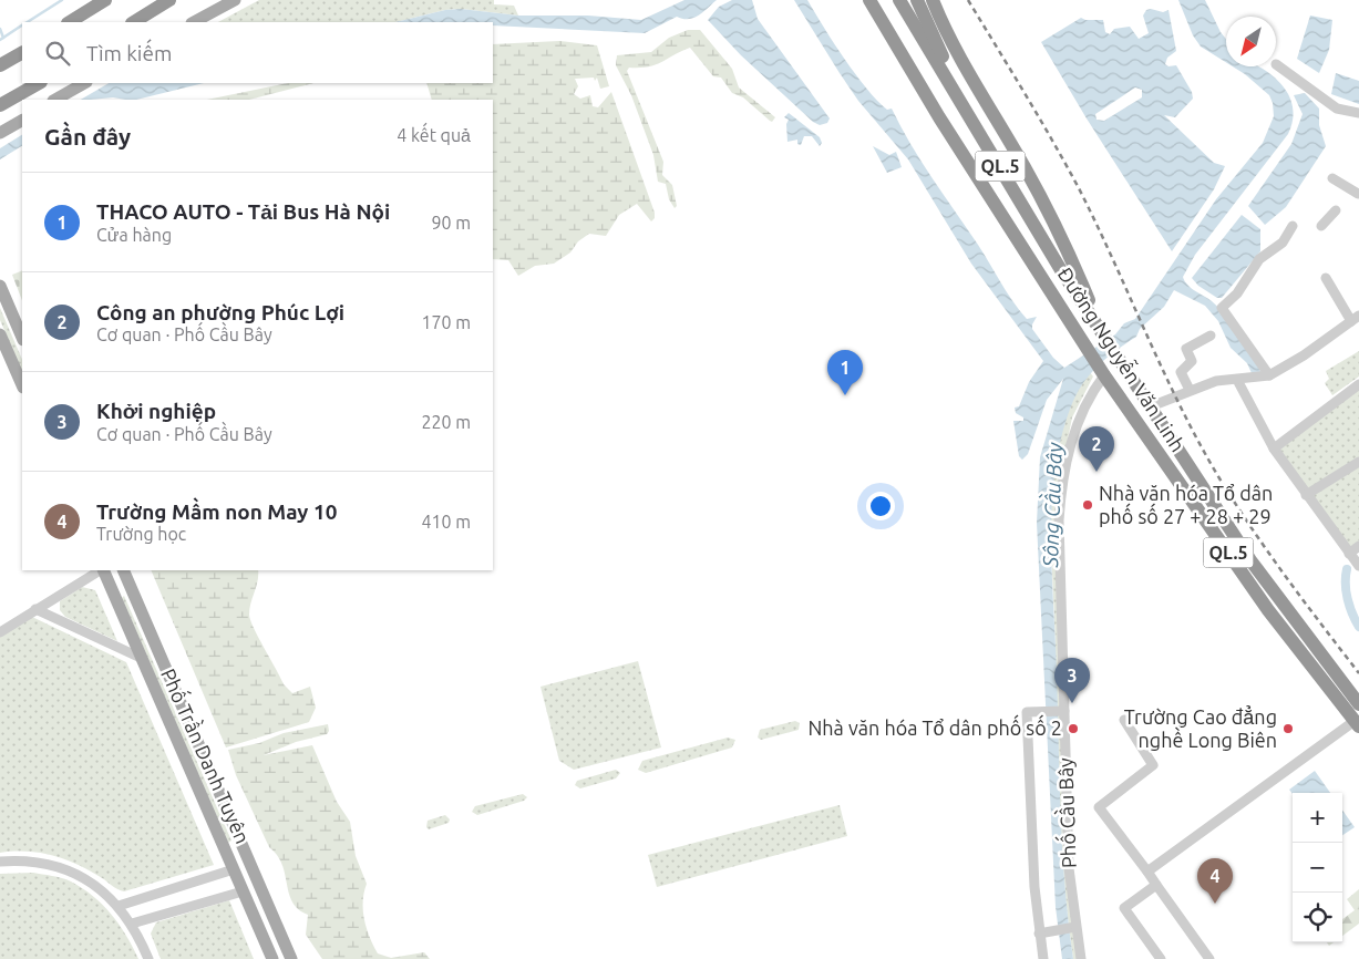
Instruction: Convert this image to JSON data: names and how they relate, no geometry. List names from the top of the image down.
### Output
{
  "streets": {
    "highway": ["QL.5", "Đường Nguyễn Văn Linh"],
    "main road": ["Phố Trần Danh Tuyên"],
    "street": ["Phố Cầu Bây"]
  },
  "crossings": [
    ["Đường Nguyễn Văn Linh", "Phố Cầu Bây"]
  ],
  "water": ["Sông Cầu Bây"],
  "places": ["Nhà văn hóa Tổ dân phố số 27 + 28 + 29", "Nhà văn hóa Tổ dân phố số 2", "Trường Cao đẳng nghề Long Biên"],
  "north": "bottom left",
  "page": {
    "search": "Tìm kiếm",
    "heading": ["Gần đây", "4 kết quả"],
    "list": [
      {
        "mark": "1",
        "name": "THACO AUTO - Tải Bus Hà Nội",
        "note": "Cửa hàng",
        "value": "90 m"
      },
      {
        "mark": "2",
        "name": "Công an phường Phúc Lợi",
        "note": "Cơ quan · Phố Cầu Bây",
        "value": "170 m"
      },
      {
        "mark": "3",
        "name": "Khởi nghiệp",
        "note": "Cơ quan · Phố Cầu Bây",
        "value": "220 m"
      },
      {
        "mark": "4",
        "name": "Trường Mầm non May 10",
        "note": "Trường học",
        "value": "410 m"
      }
    ],
    "pins": [
      "1",
      "2",
      "3",
      "4"
    ],
    "map_buttons": ["+", "−"]
  }
}
